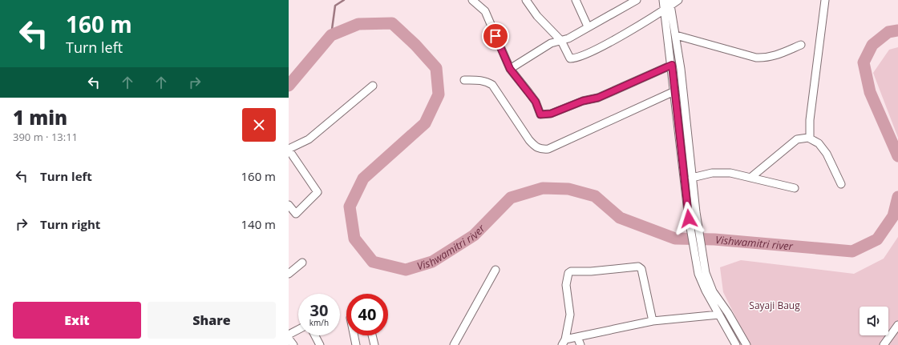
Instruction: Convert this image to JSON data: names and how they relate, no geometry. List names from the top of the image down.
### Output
{
  "water": ["Vishwamitri river"],
  "parks": ["Sayaji Baug"],
  "page": {
    "turn": ["160 m", "Turn left"],
    "heading": ["1 min", "390 m · 13:11"],
    "list": [
      {
        "name": "Turn left",
        "value": "160 m"
      },
      {
        "name": "Turn right",
        "value": "140 m"
      }
    ],
    "speed": "30 km/h",
    "limit": "40",
    "buttons": ["Exit", "Share"]
  }
}
